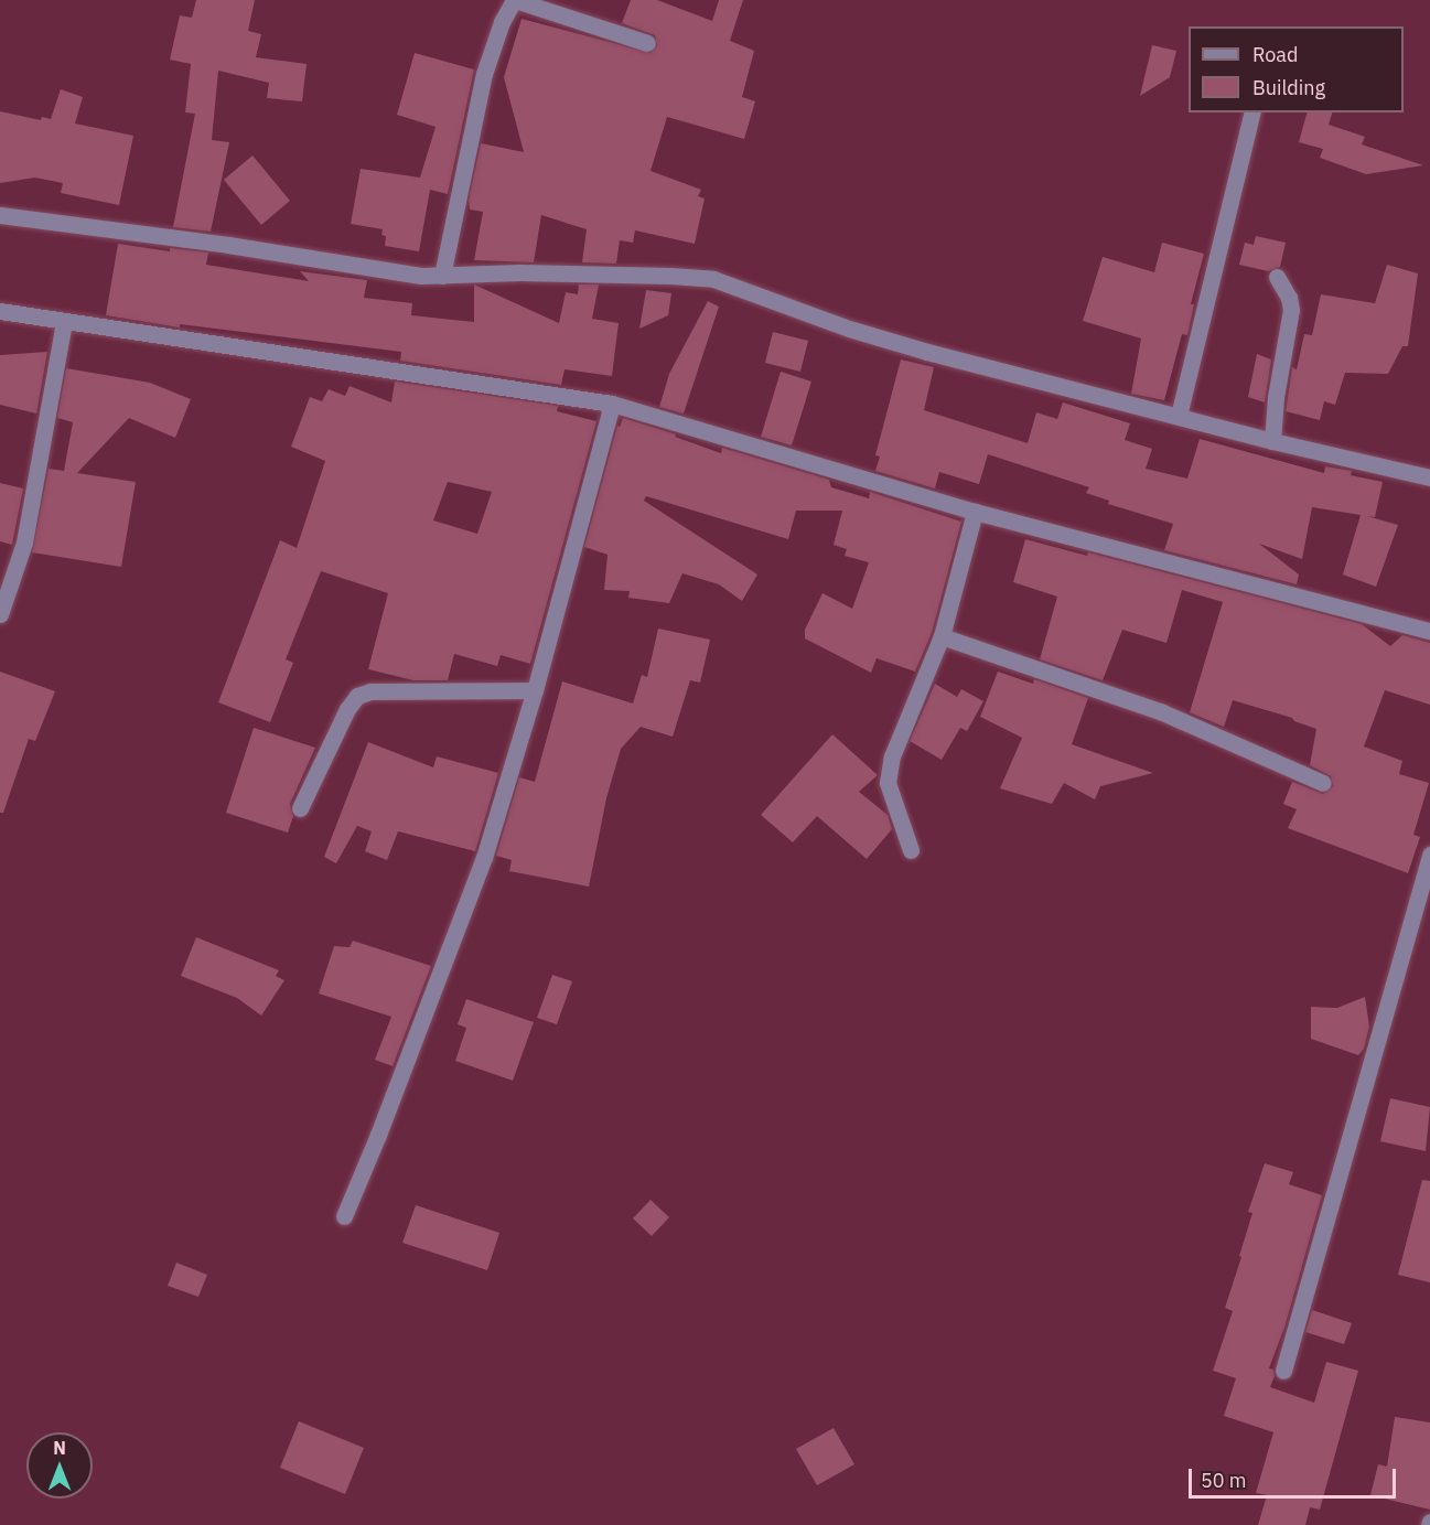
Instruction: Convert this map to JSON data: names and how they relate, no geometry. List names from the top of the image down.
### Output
{
  "legend": ["Road", "Building"],
  "scale_bar": "50 m",
  "north": "top"
}
